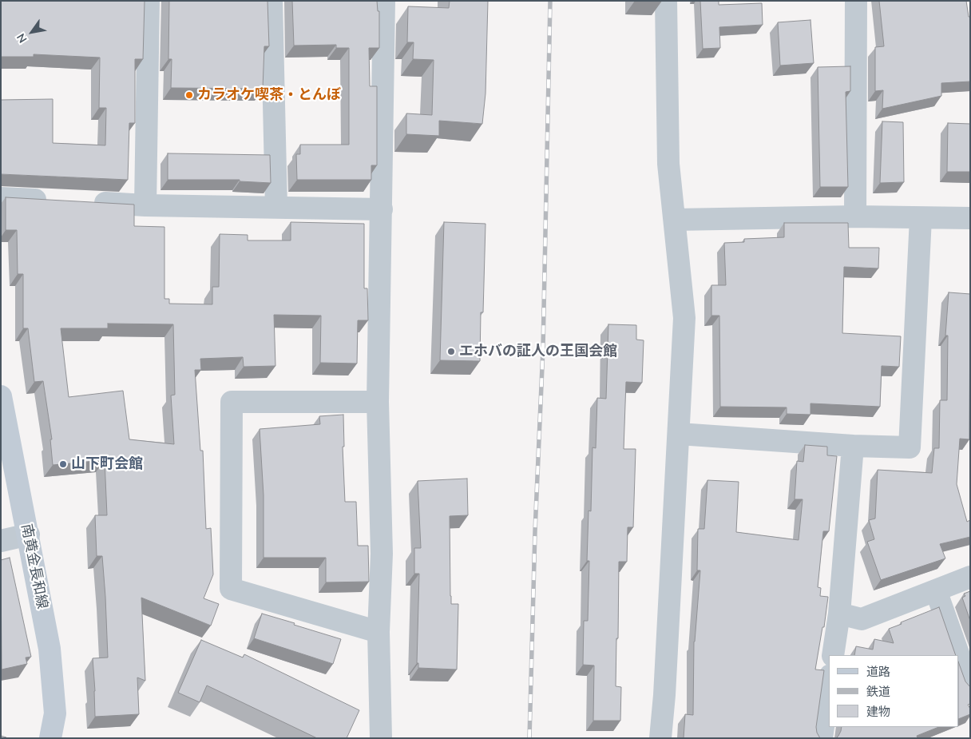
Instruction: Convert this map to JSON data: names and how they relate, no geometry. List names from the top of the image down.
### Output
{
  "streets": {
    "main road": ["南黄金長和線"]
  },
  "places": ["カラオケ喫茶・とんぼ", "エホバの証人の王国会館", "山下町会館"],
  "legend": ["道路", "鉄道", "建物"],
  "north": "bottom left"
}
